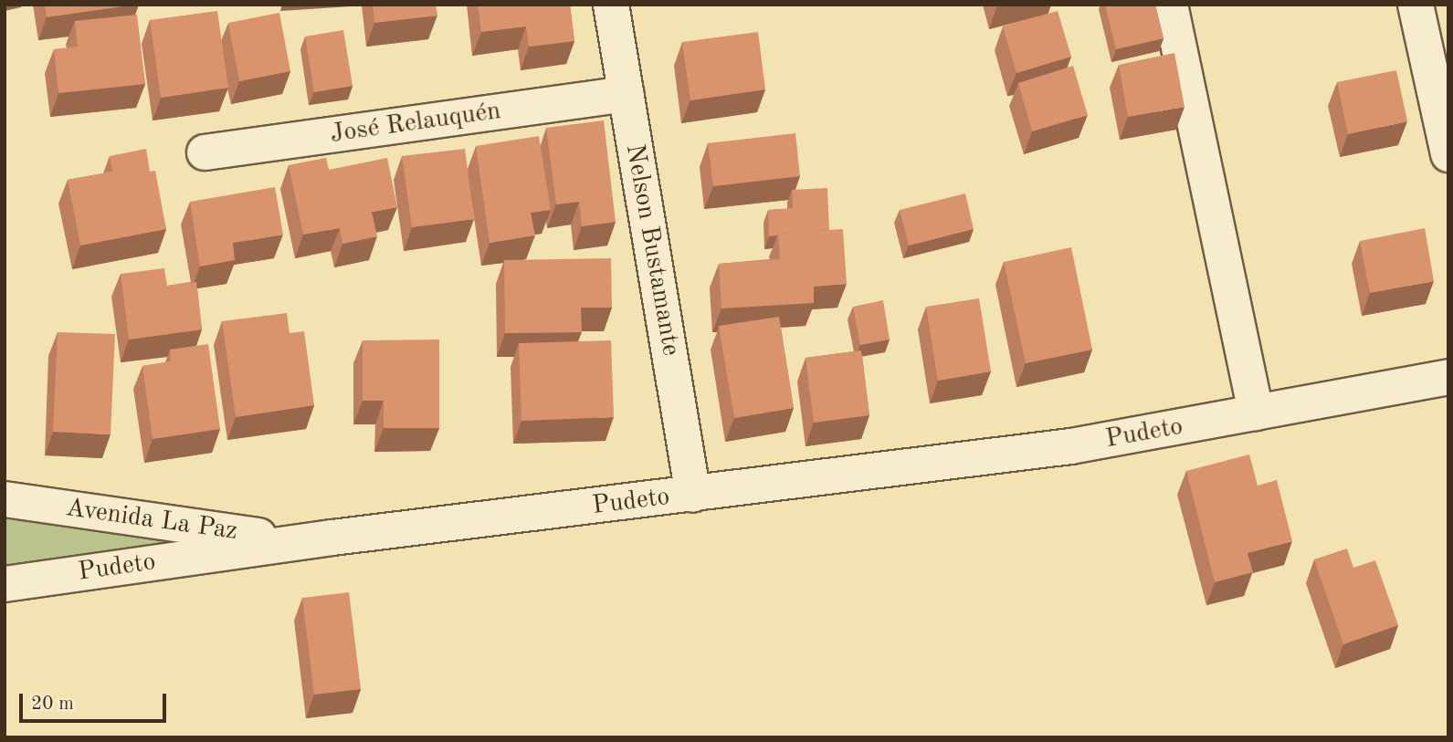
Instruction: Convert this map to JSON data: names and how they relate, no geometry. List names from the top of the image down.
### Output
{
  "streets": {
    "street": [
      "José Relauquén",
      "Nelson Bustamante",
      "Pudeto",
      "Avenida La Paz"
    ]
  },
  "crossings": [
    ["José Relauquén", "Nelson Bustamante"],
    ["Nelson Bustamante", "Pudeto"],
    ["Pudeto", "Avenida La Paz"]
  ],
  "scale_bar": "20 m"
}
